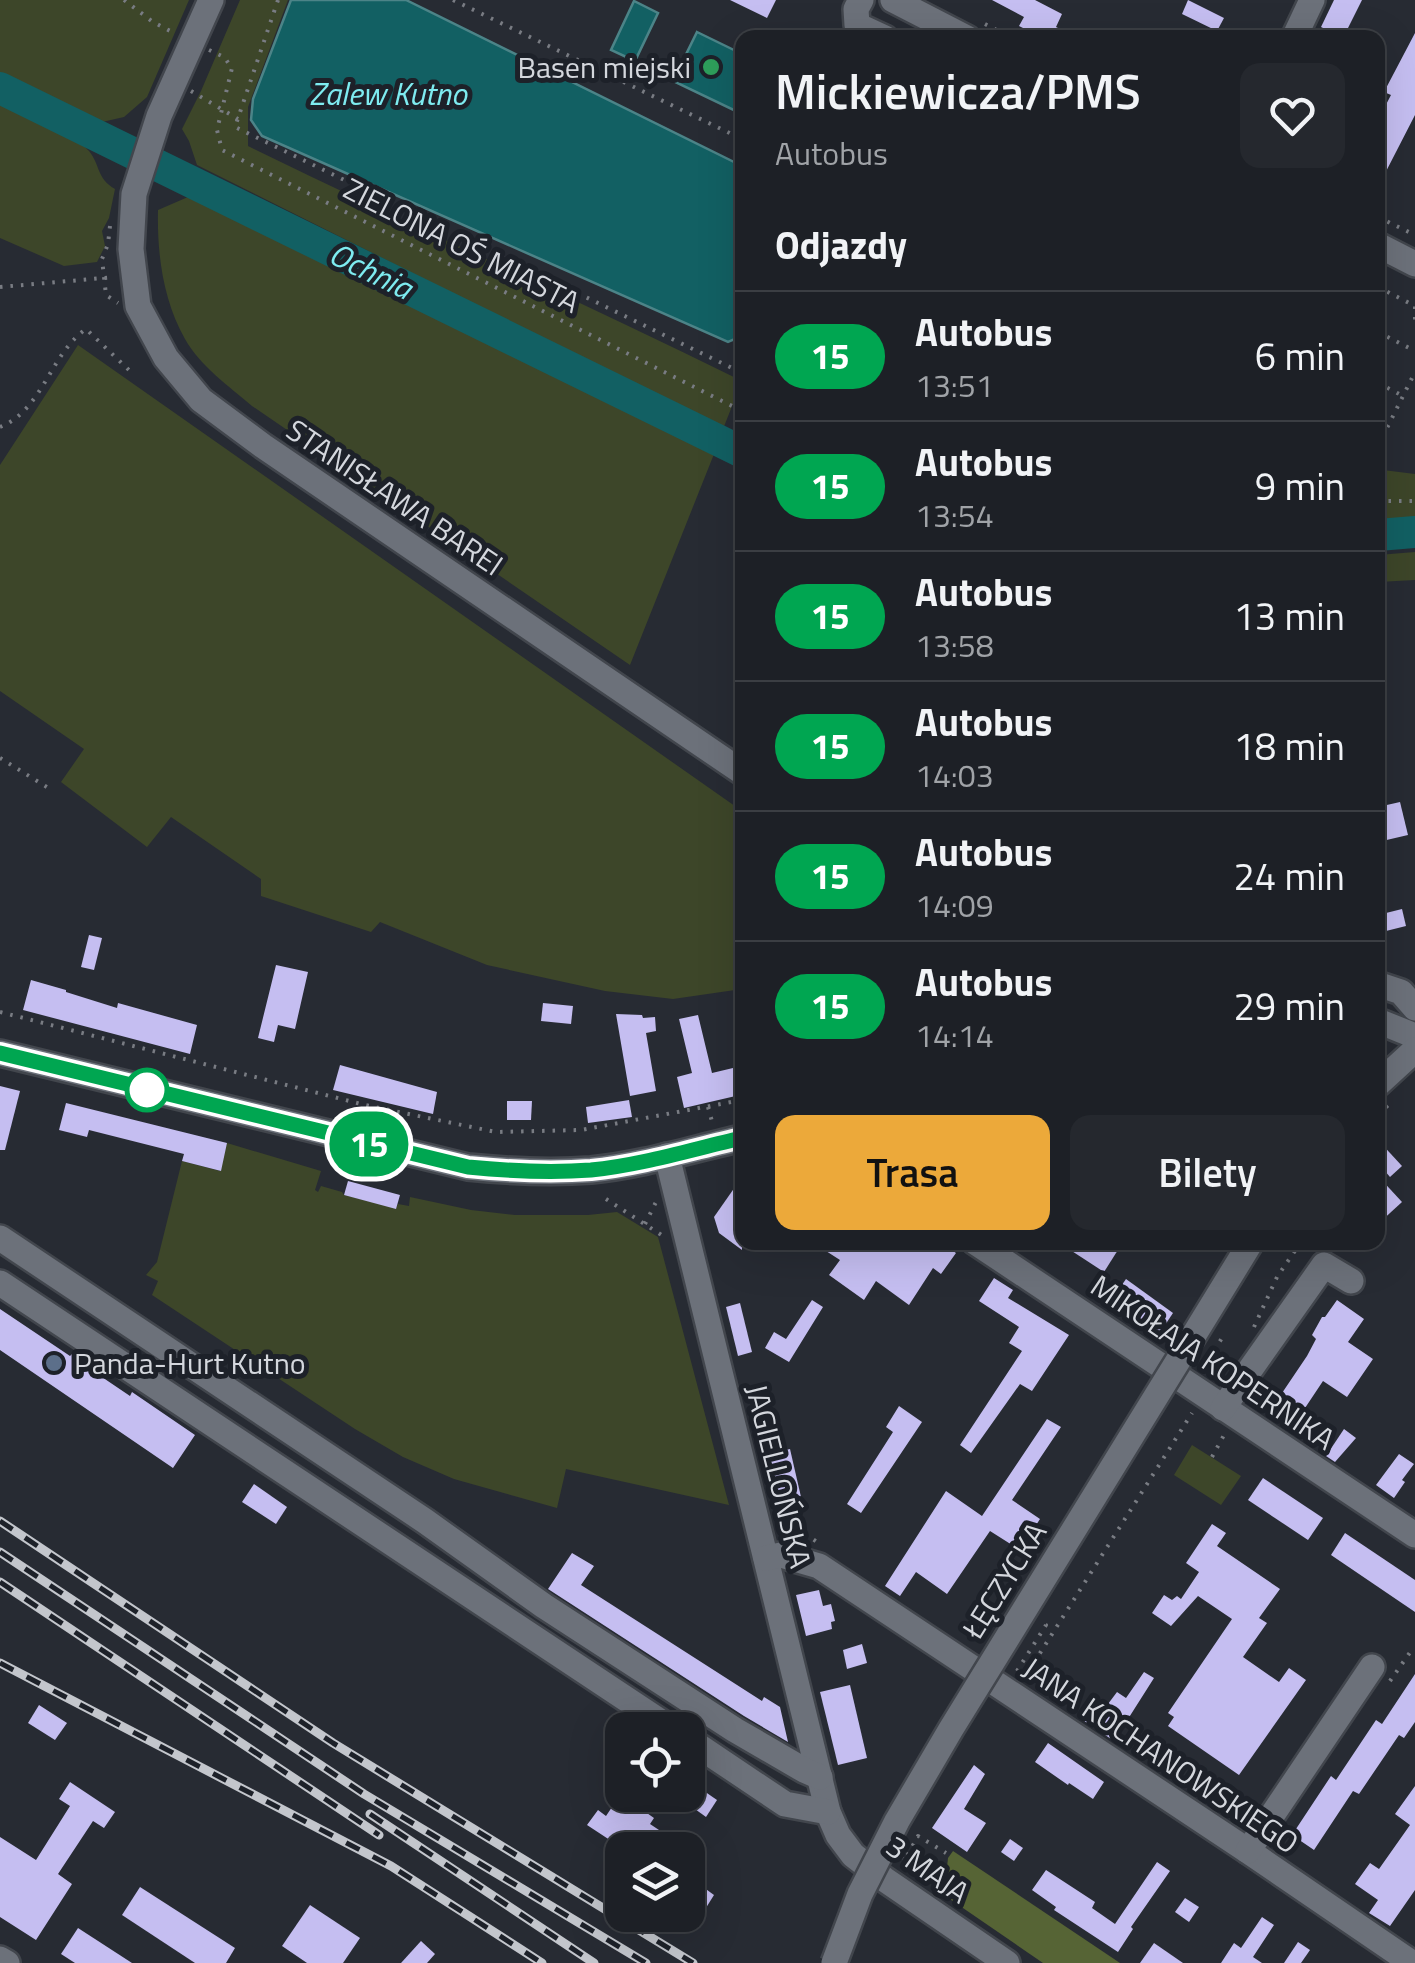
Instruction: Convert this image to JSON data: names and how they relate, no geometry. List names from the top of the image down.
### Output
{
  "streets": {
    "street": [
      "STANISŁAWA BAREI",
      "MIKOŁAJA KOPERNIKA",
      "JAGIELLOŃSKA",
      "ŁĘCZYCKA",
      "JANA KOCHANOWSKIEGO",
      "3 MAJA"
    ],
    "path": ["ZIELONA OŚ MIASTA"]
  },
  "crossings": [
    ["JAGIELLOŃSKA", "JANA KOCHANOWSKIEGO"],
    ["JAGIELLOŃSKA", "3 MAJA"]
  ],
  "water": ["Zalew Kutno", "Ochnia"],
  "places": ["Basen miejski", "Panda-Hurt Kutno"],
  "lines": ["bus line 15"],
  "page": {
    "on_map": "15",
    "heading": [
      ["Mickiewicza/PMS", "Autobus"],
      "Odjazdy"
    ],
    "list": [
      {
        "mark": "15",
        "name": "Autobus",
        "note": "13:51",
        "value": "6 min"
      },
      {
        "mark": "15",
        "name": "Autobus",
        "note": "13:54",
        "value": "9 min"
      },
      {
        "mark": "15",
        "name": "Autobus",
        "note": "13:58",
        "value": "13 min"
      },
      {
        "mark": "15",
        "name": "Autobus",
        "note": "14:03",
        "value": "18 min"
      },
      {
        "mark": "15",
        "name": "Autobus",
        "note": "14:09",
        "value": "24 min"
      },
      {
        "mark": "15",
        "name": "Autobus",
        "note": "14:14",
        "value": "29 min"
      }
    ],
    "buttons": ["Trasa", "Bilety"]
  }
}
